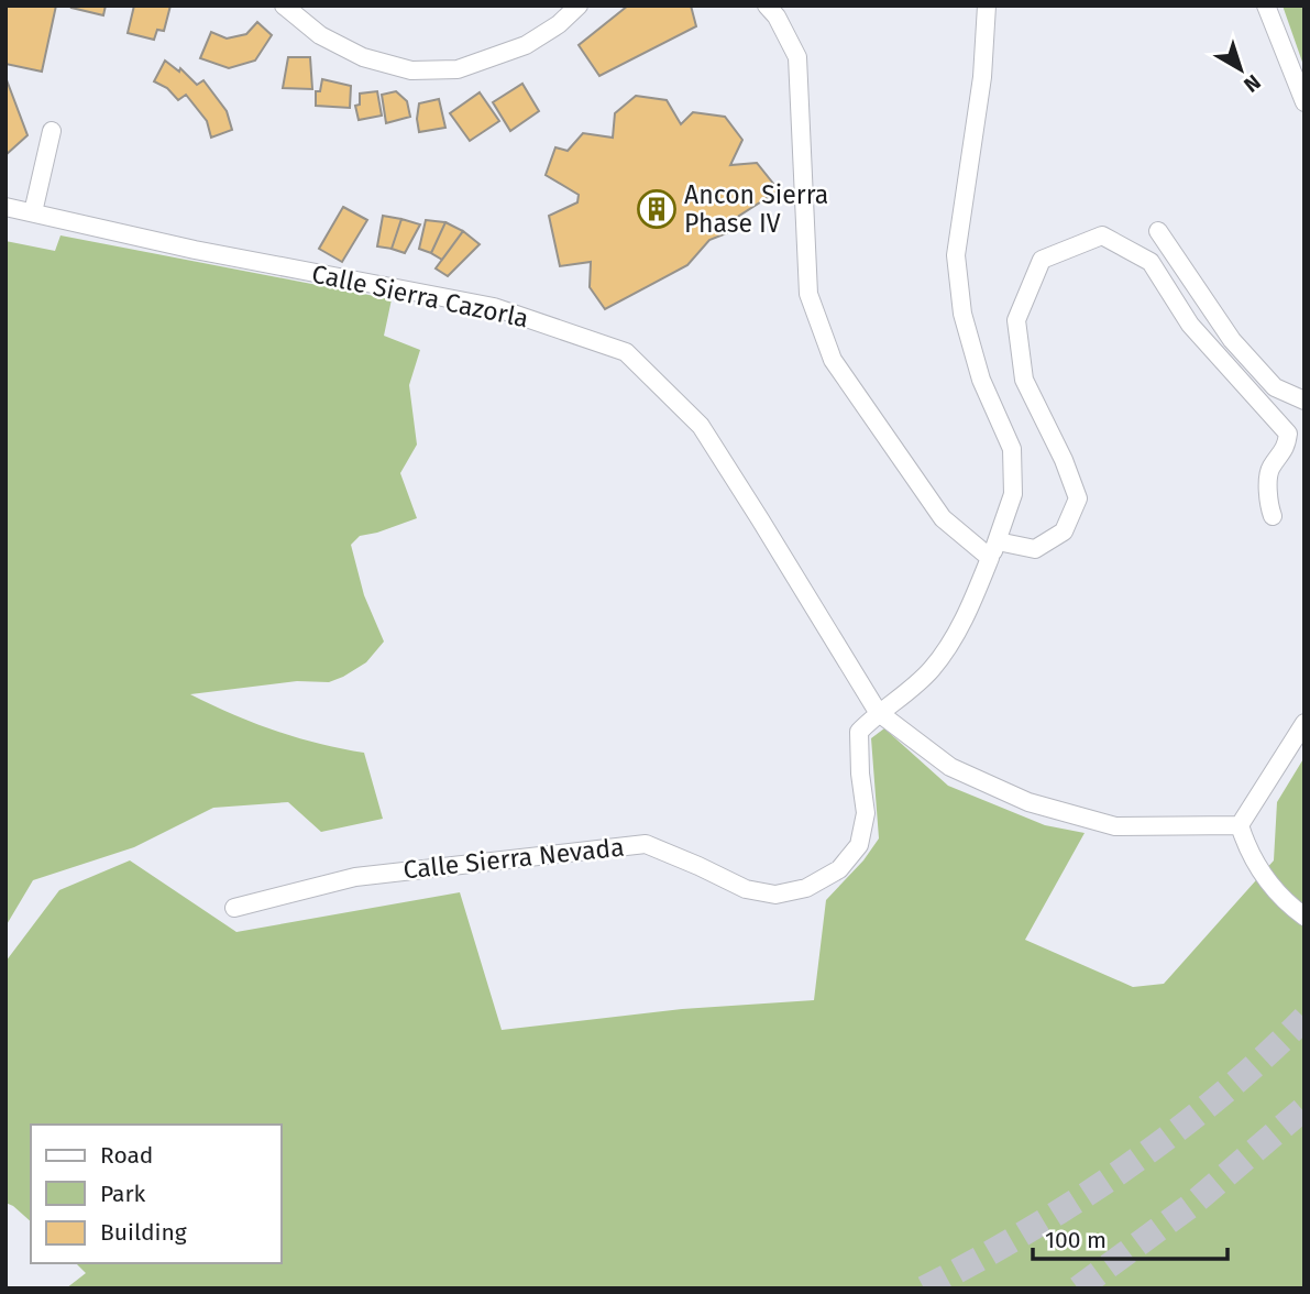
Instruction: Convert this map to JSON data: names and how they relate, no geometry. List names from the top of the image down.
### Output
{
  "streets": {
    "street": ["Calle Sierra Cazorla", "Calle Sierra Nevada"]
  },
  "crossings": [
    ["Calle Sierra Cazorla", "Calle Sierra Nevada"]
  ],
  "places": {
    "building": ["Ancon Sierra Phase IV"]
  },
  "legend": ["Road", "Park", "Building"],
  "scale_bar": "100 m",
  "north": "bottom right"
}
